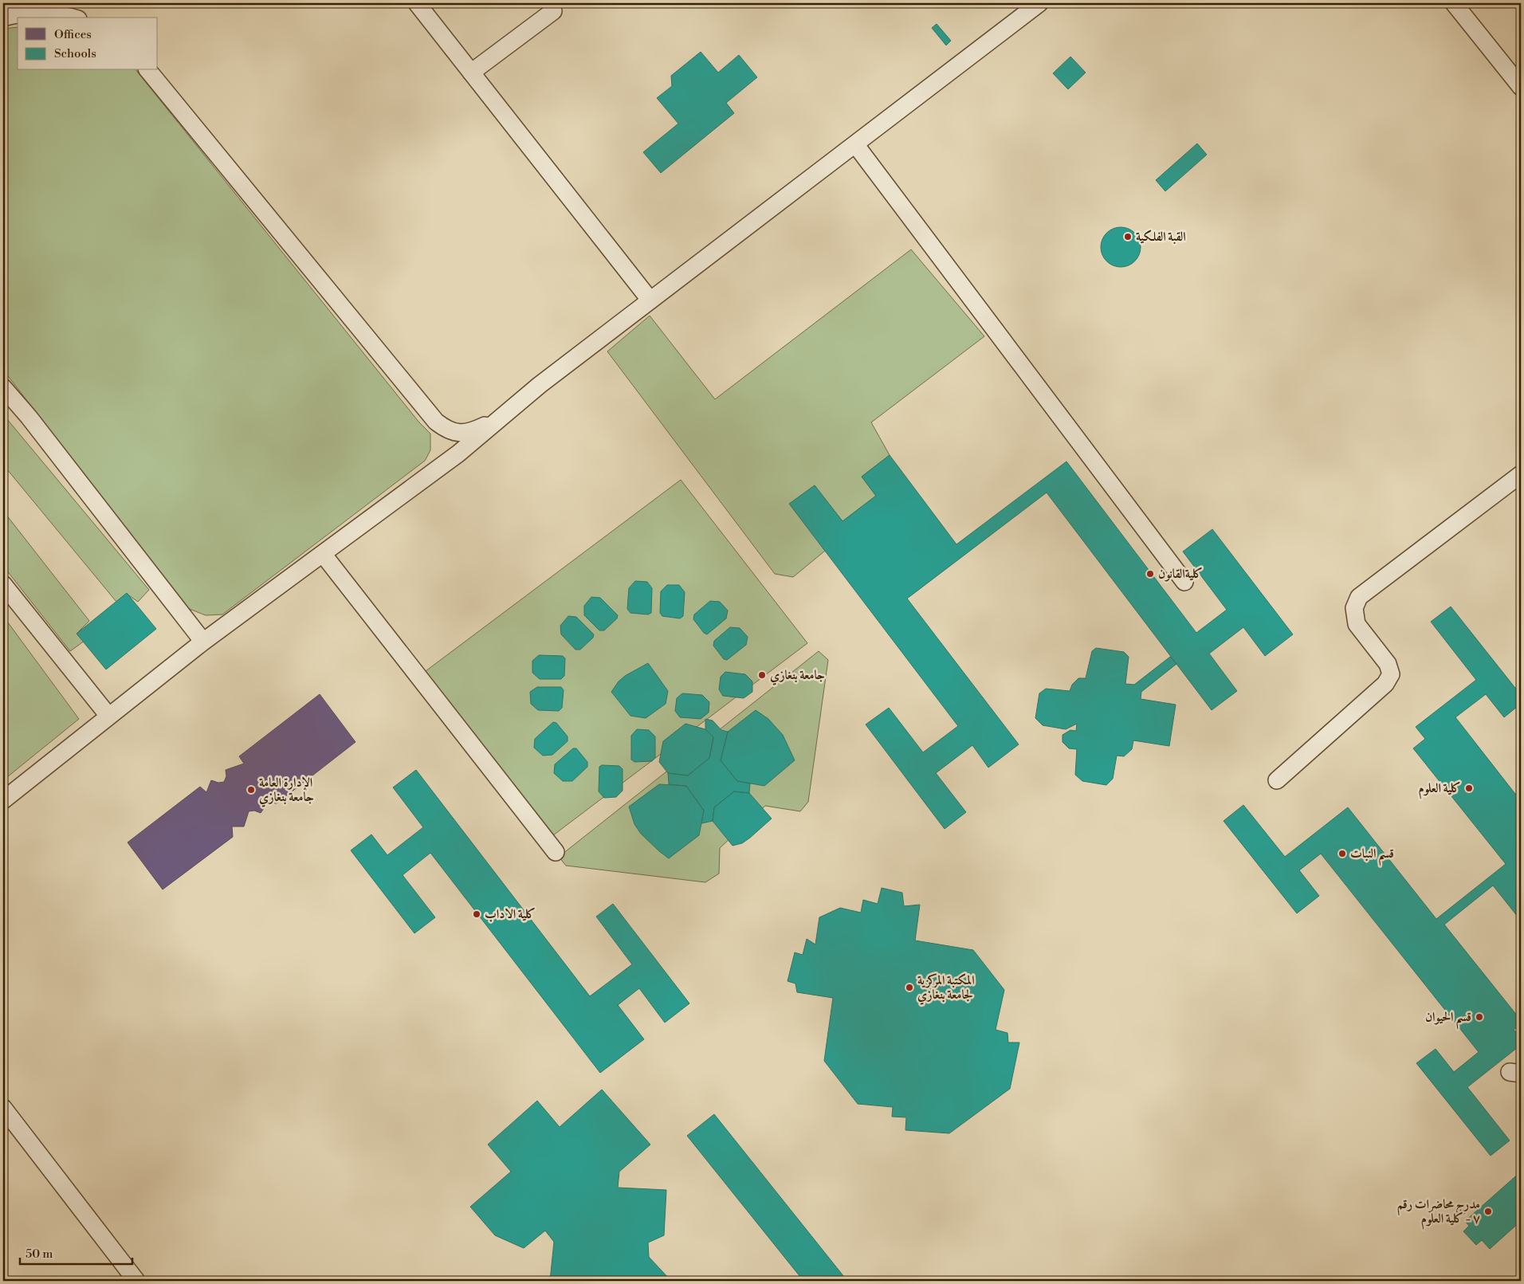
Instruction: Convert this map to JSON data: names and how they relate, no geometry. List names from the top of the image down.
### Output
{
  "places": [
    "القبة الفلكية",
    "كليةالقانون",
    "جامعة بنغازي",
    "كلية العلوم",
    "الإدارة العامة جامعة بنغازي",
    "قسم النبات",
    "كلية الاداب",
    "المكتبة المركزية لجامعة بنغازي",
    "قسم الحيوان",
    "مدرج محاضرات رقم ٧ - كلية العلوم"
  ],
  "legend": ["Offices", "Schools"],
  "scale_bar": "50 m"
}
